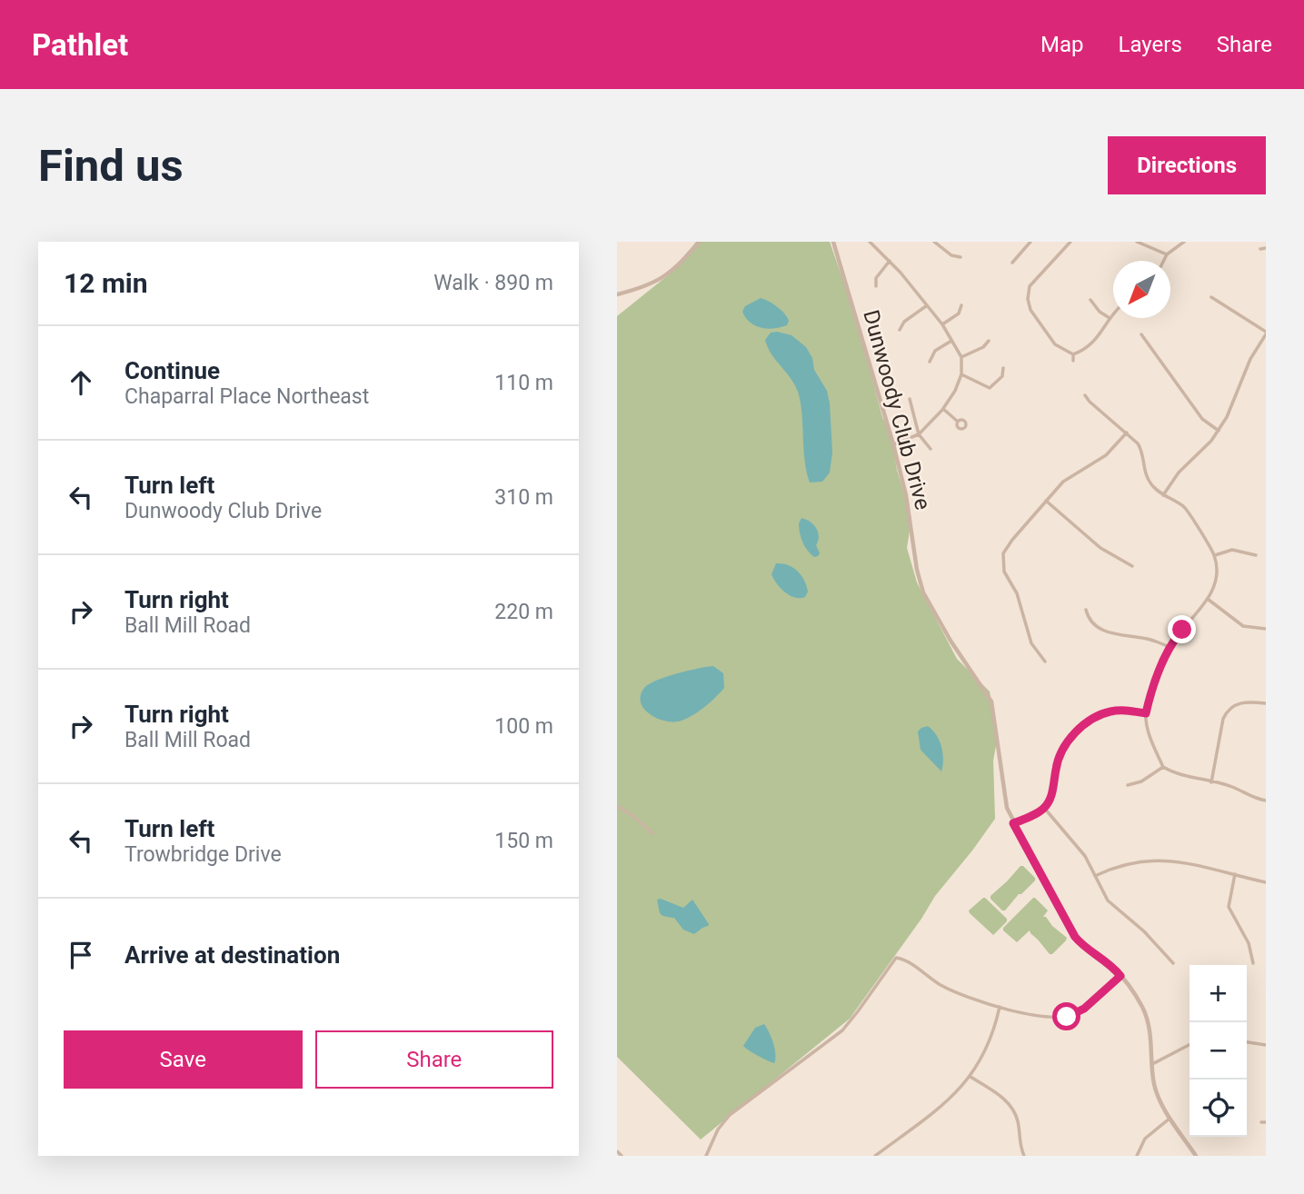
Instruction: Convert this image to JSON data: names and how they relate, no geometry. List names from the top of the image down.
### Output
{
  "streets": {
    "street": ["Dunwoody Club Drive"]
  },
  "north": "bottom left",
  "page": {
    "header": "Pathlet",
    "nav": ["Map", "Layers", "Share"],
    "buttons": [
      "Directions",
      ["Save", "Share"]
    ],
    "title": "Find us",
    "heading": ["12 min", "Walk · 890 m"],
    "list": [
      ["Continue", "Chaparral Place Northeast", "110 m"],
      ["Turn left", "Dunwoody Club Drive", "310 m"],
      ["Turn right", "Ball Mill Road", "220 m"],
      ["Turn right", "Ball Mill Road", "100 m"],
      ["Turn left", "Trowbridge Drive", "150 m"],
      "Arrive at destination"
    ],
    "map_buttons": ["+", "−"]
  }
}
